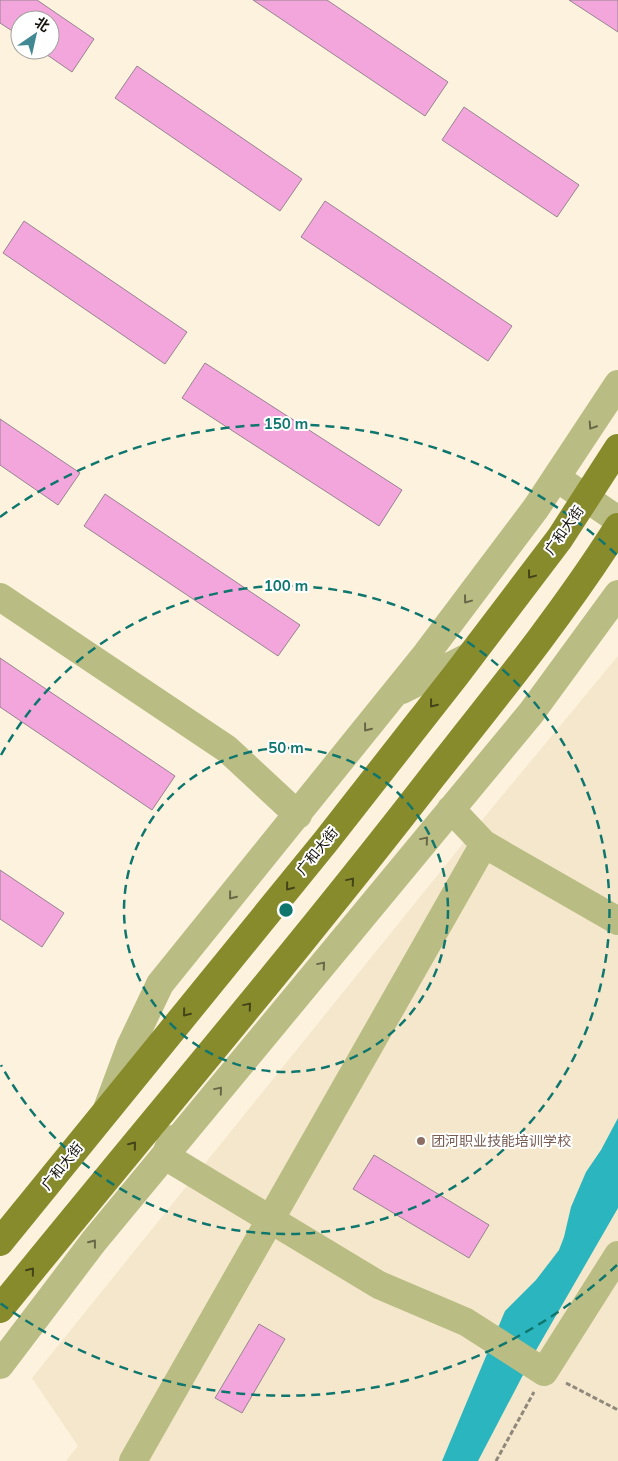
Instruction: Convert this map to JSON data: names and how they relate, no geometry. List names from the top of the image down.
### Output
{
  "streets": {
    "main road": ["广和大街"]
  },
  "places": ["团河职业技能培训学校"],
  "north": "top right",
  "rings": ["150 m", "100 m", "50 m"]
}
